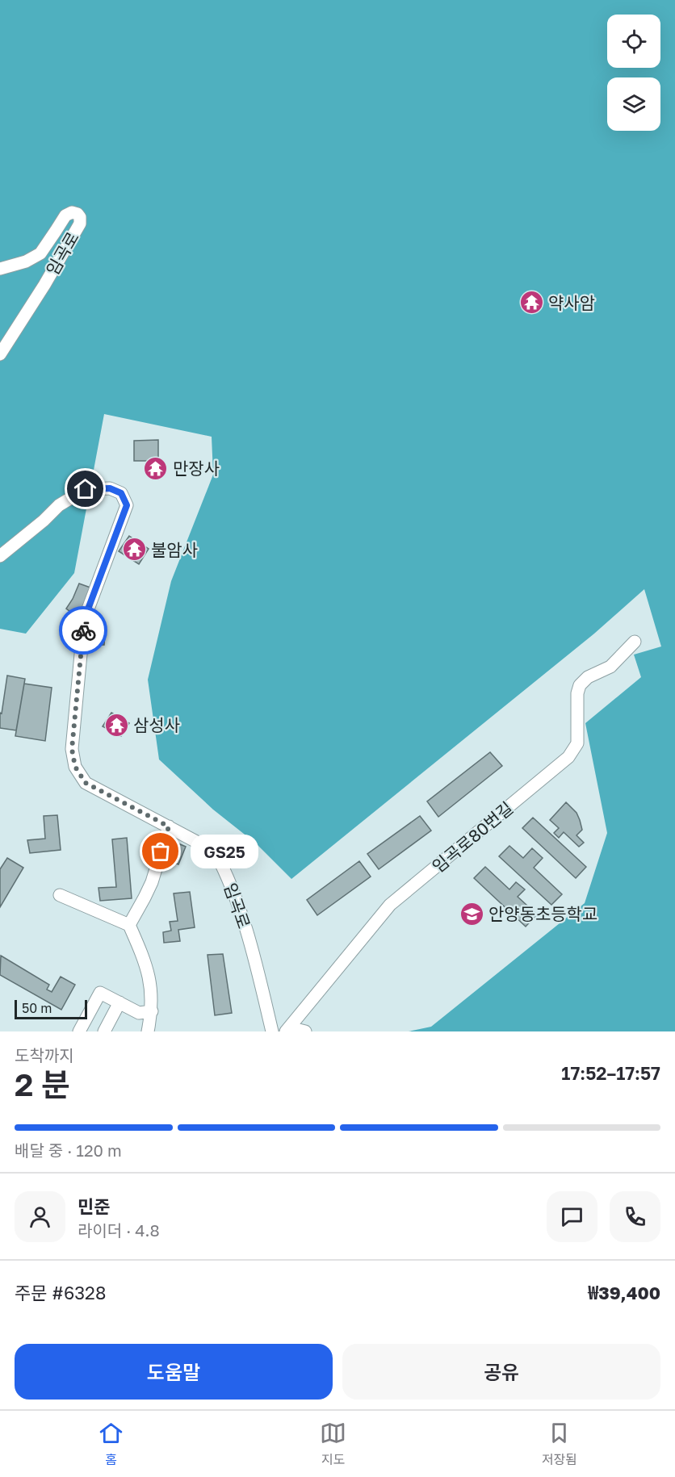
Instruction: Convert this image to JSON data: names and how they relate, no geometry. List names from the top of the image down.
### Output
{
  "streets": {
    "street": ["임곡로", "임곡로80번길"]
  },
  "places": {
    "temple": [
      "약사암",
      "만장사",
      "불암사",
      "삼성사"
    ],
    "other": ["GS25"],
    "school or university": ["안양동초등학교"]
  },
  "scale_bar": "50 m",
  "page": {
    "bubble": "GS25",
    "scale": "50 m",
    "heading": ["2 분", "도착까지", "17:52–17:57"],
    "panel": [
      "민준",
      "라이더 · 4.8",
      "주문 #6328",
      "₩39,400"
    ],
    "bar": "배달 중 · 120 m",
    "buttons": ["도움말", "공유"],
    "tabs": ["홈", "지도", "저장됨"]
  }
}
